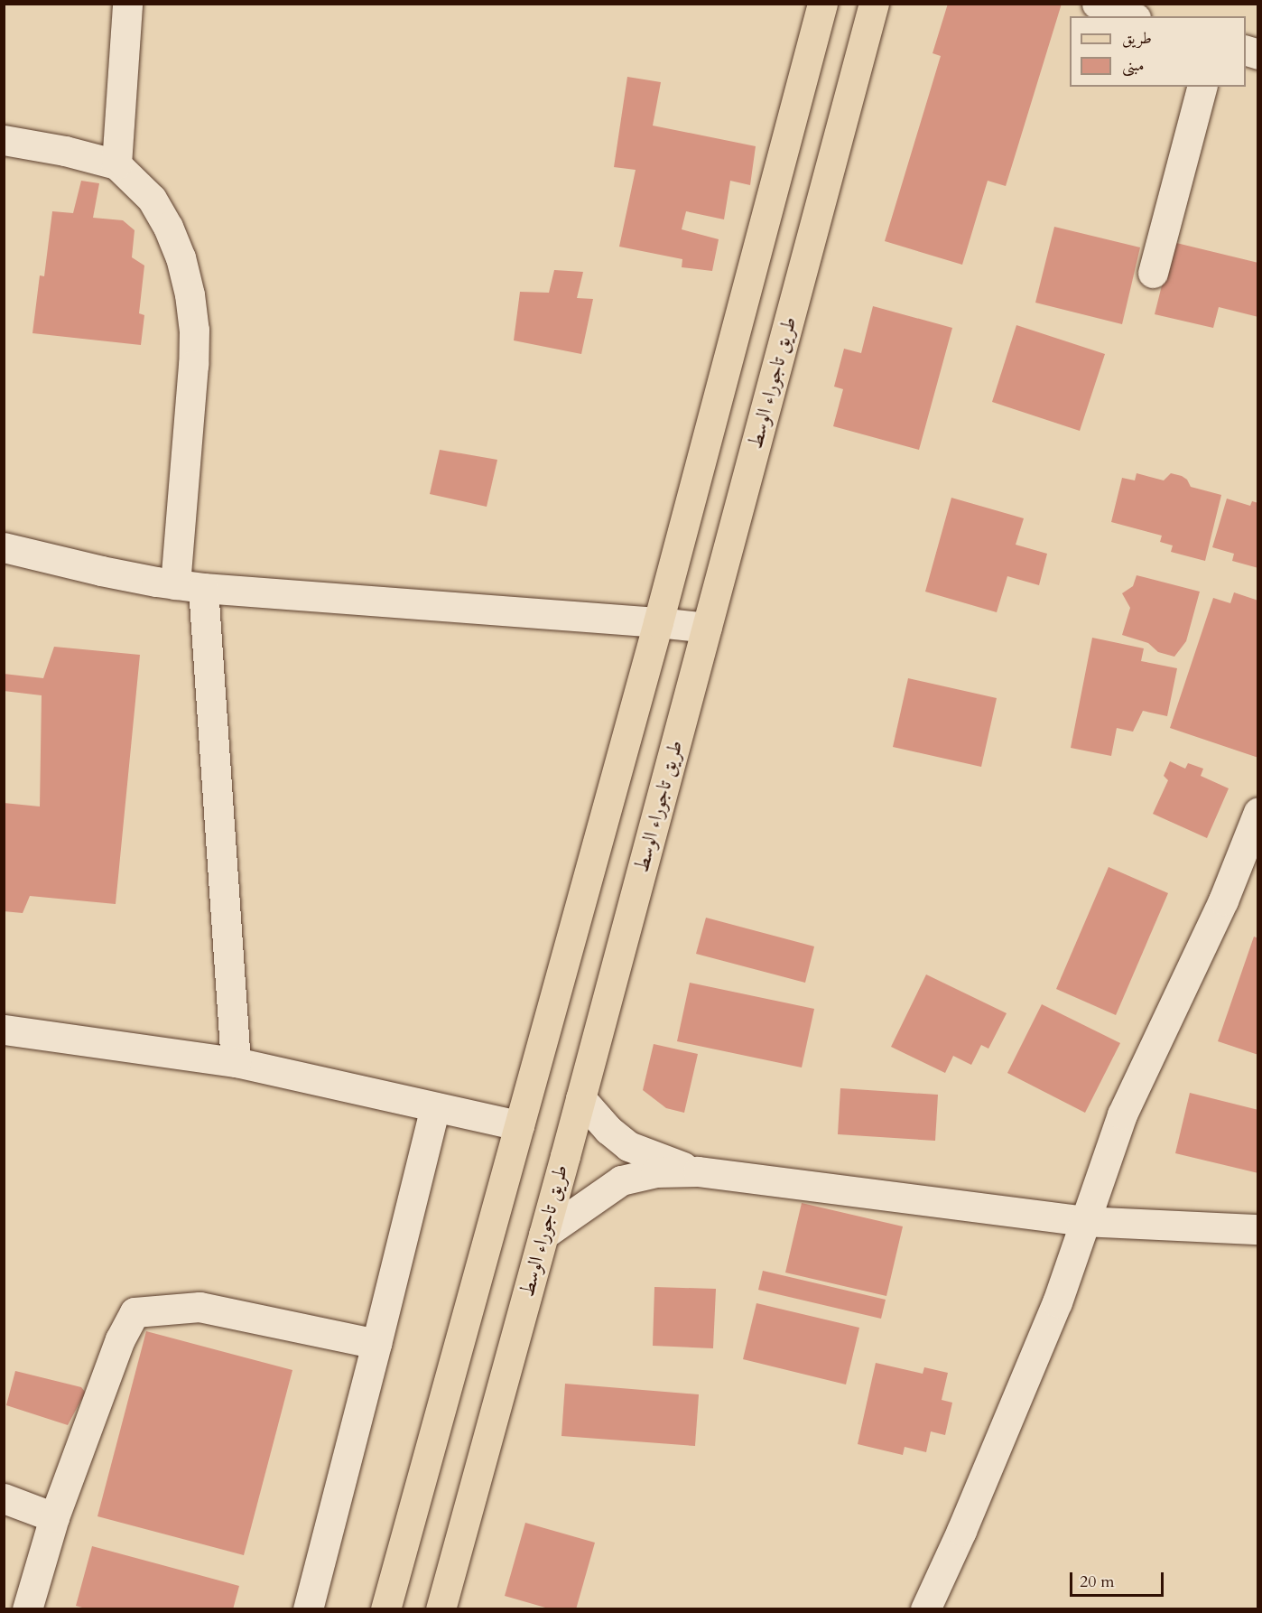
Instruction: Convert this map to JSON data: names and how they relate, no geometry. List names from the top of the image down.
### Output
{
  "streets": {
    "main road": ["طريق تاجوراء الوسط"]
  },
  "legend": ["طريق", "مبنى"],
  "scale_bar": "20 m"
}
